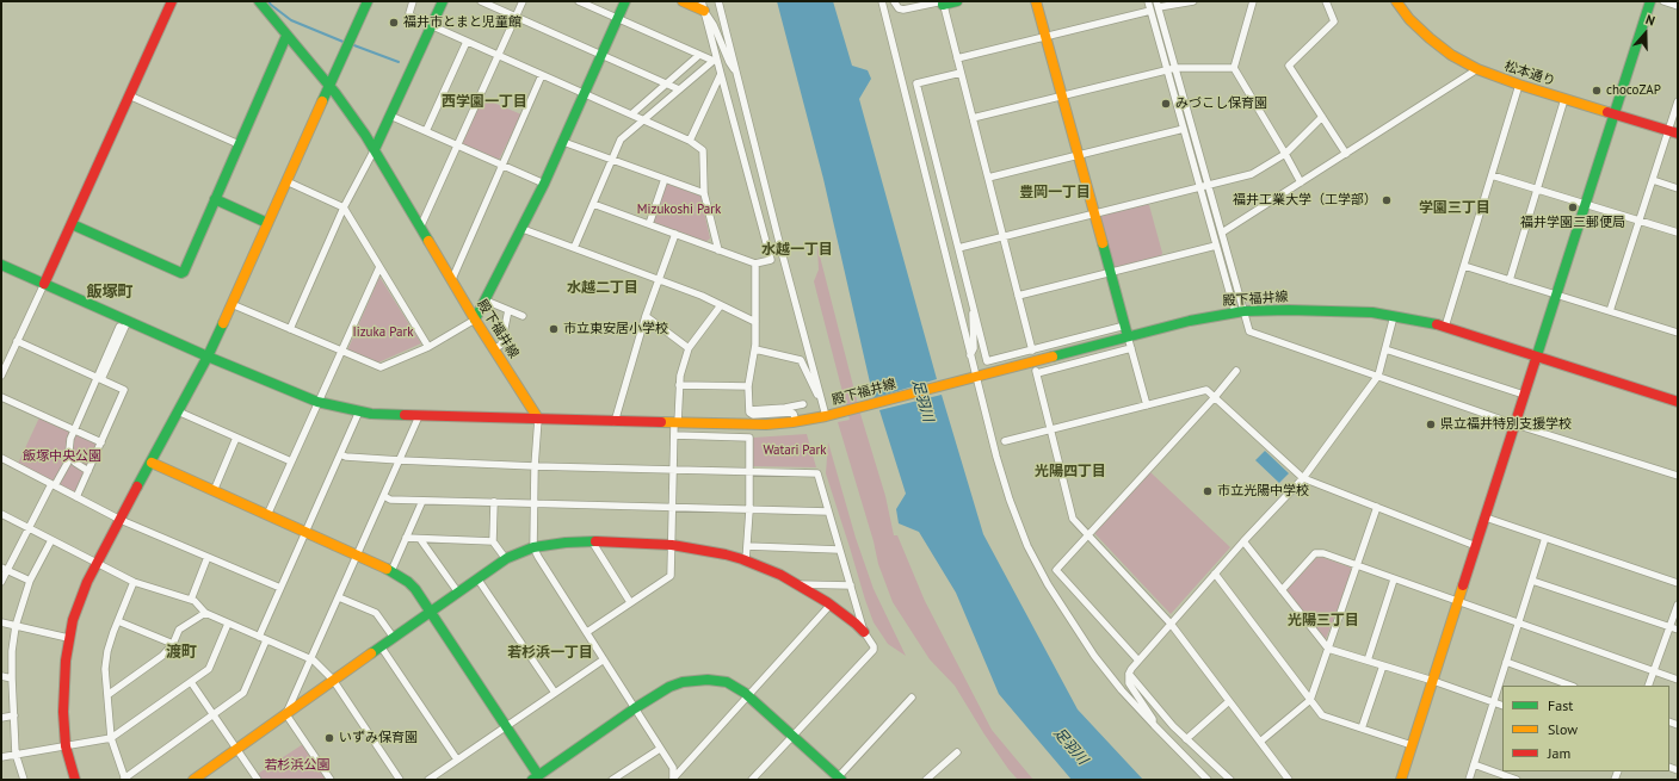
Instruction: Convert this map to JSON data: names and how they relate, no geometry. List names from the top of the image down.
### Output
{
  "streets": {
    "street": ["松本通り", "殿下福井線"]
  },
  "districts": [
    "西学園一丁目",
    "豊岡一丁目",
    "学園三丁目",
    "水越一丁目",
    "水越二丁目",
    "飯塚町",
    "光陽四丁目",
    "光陽三丁目",
    "渡町",
    "若杉浜一丁目"
  ],
  "water": ["足羽川"],
  "parks": [
    "Mizukoshi Park",
    "Iizuka Park",
    "Watari Park",
    "飯塚中央公園",
    "若杉浜公園"
  ],
  "places": [
    "福井市とまと児童館",
    "chocoZAP",
    "みづこし保育園",
    "福井工業大学（工学部）",
    "福井学園三郵便局",
    "市立東安居小学校",
    "県立福井特別支援学校",
    "市立光陽中学校",
    "いずみ保育園"
  ],
  "legend": ["Fast", "Slow", "Jam"],
  "north": "top"
}
